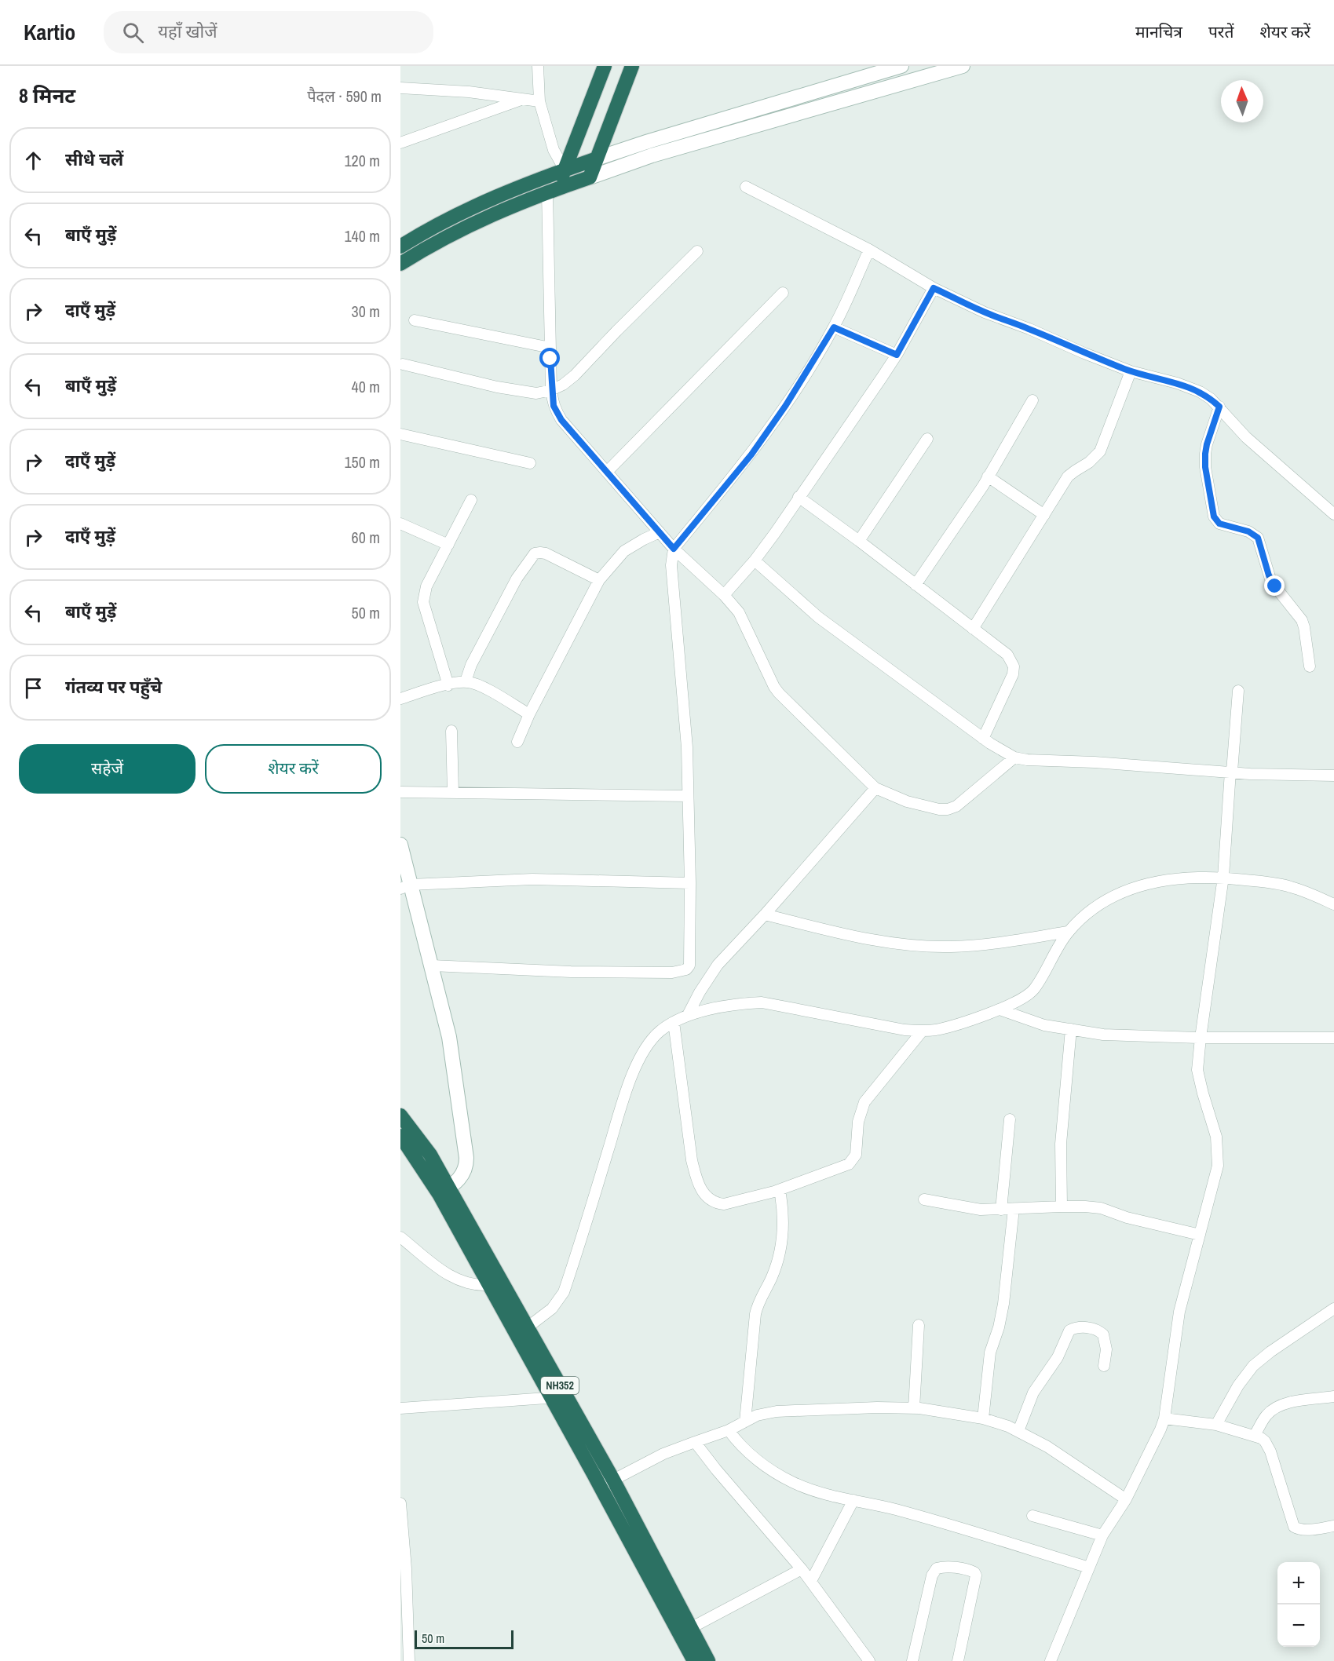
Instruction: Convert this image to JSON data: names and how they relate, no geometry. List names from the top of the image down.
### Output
{
  "streets": {
    "highway": ["NH352"]
  },
  "scale_bar": "50 m",
  "north": "top",
  "page": {
    "header": "Kartio",
    "search": "यहाँ खोजें",
    "nav": ["मानचित्र", "परतें", "शेयर करें"],
    "heading": ["8 मिनट", "पैदल · 590 m"],
    "list": [
      ["सीधे चलें", "120 m"],
      ["बाएँ मुड़ें", "140 m"],
      ["दाएँ मुड़ें", "30 m"],
      ["बाएँ मुड़ें", "40 m"],
      ["दाएँ मुड़ें", "150 m"],
      ["दाएँ मुड़ें", "60 m"],
      ["बाएँ मुड़ें", "50 m"],
      "गंतव्य पर पहुँचे"
    ],
    "buttons": ["सहेजें", "शेयर करें"],
    "map_buttons": ["+", "−"],
    "scale": "50 m"
  }
}
